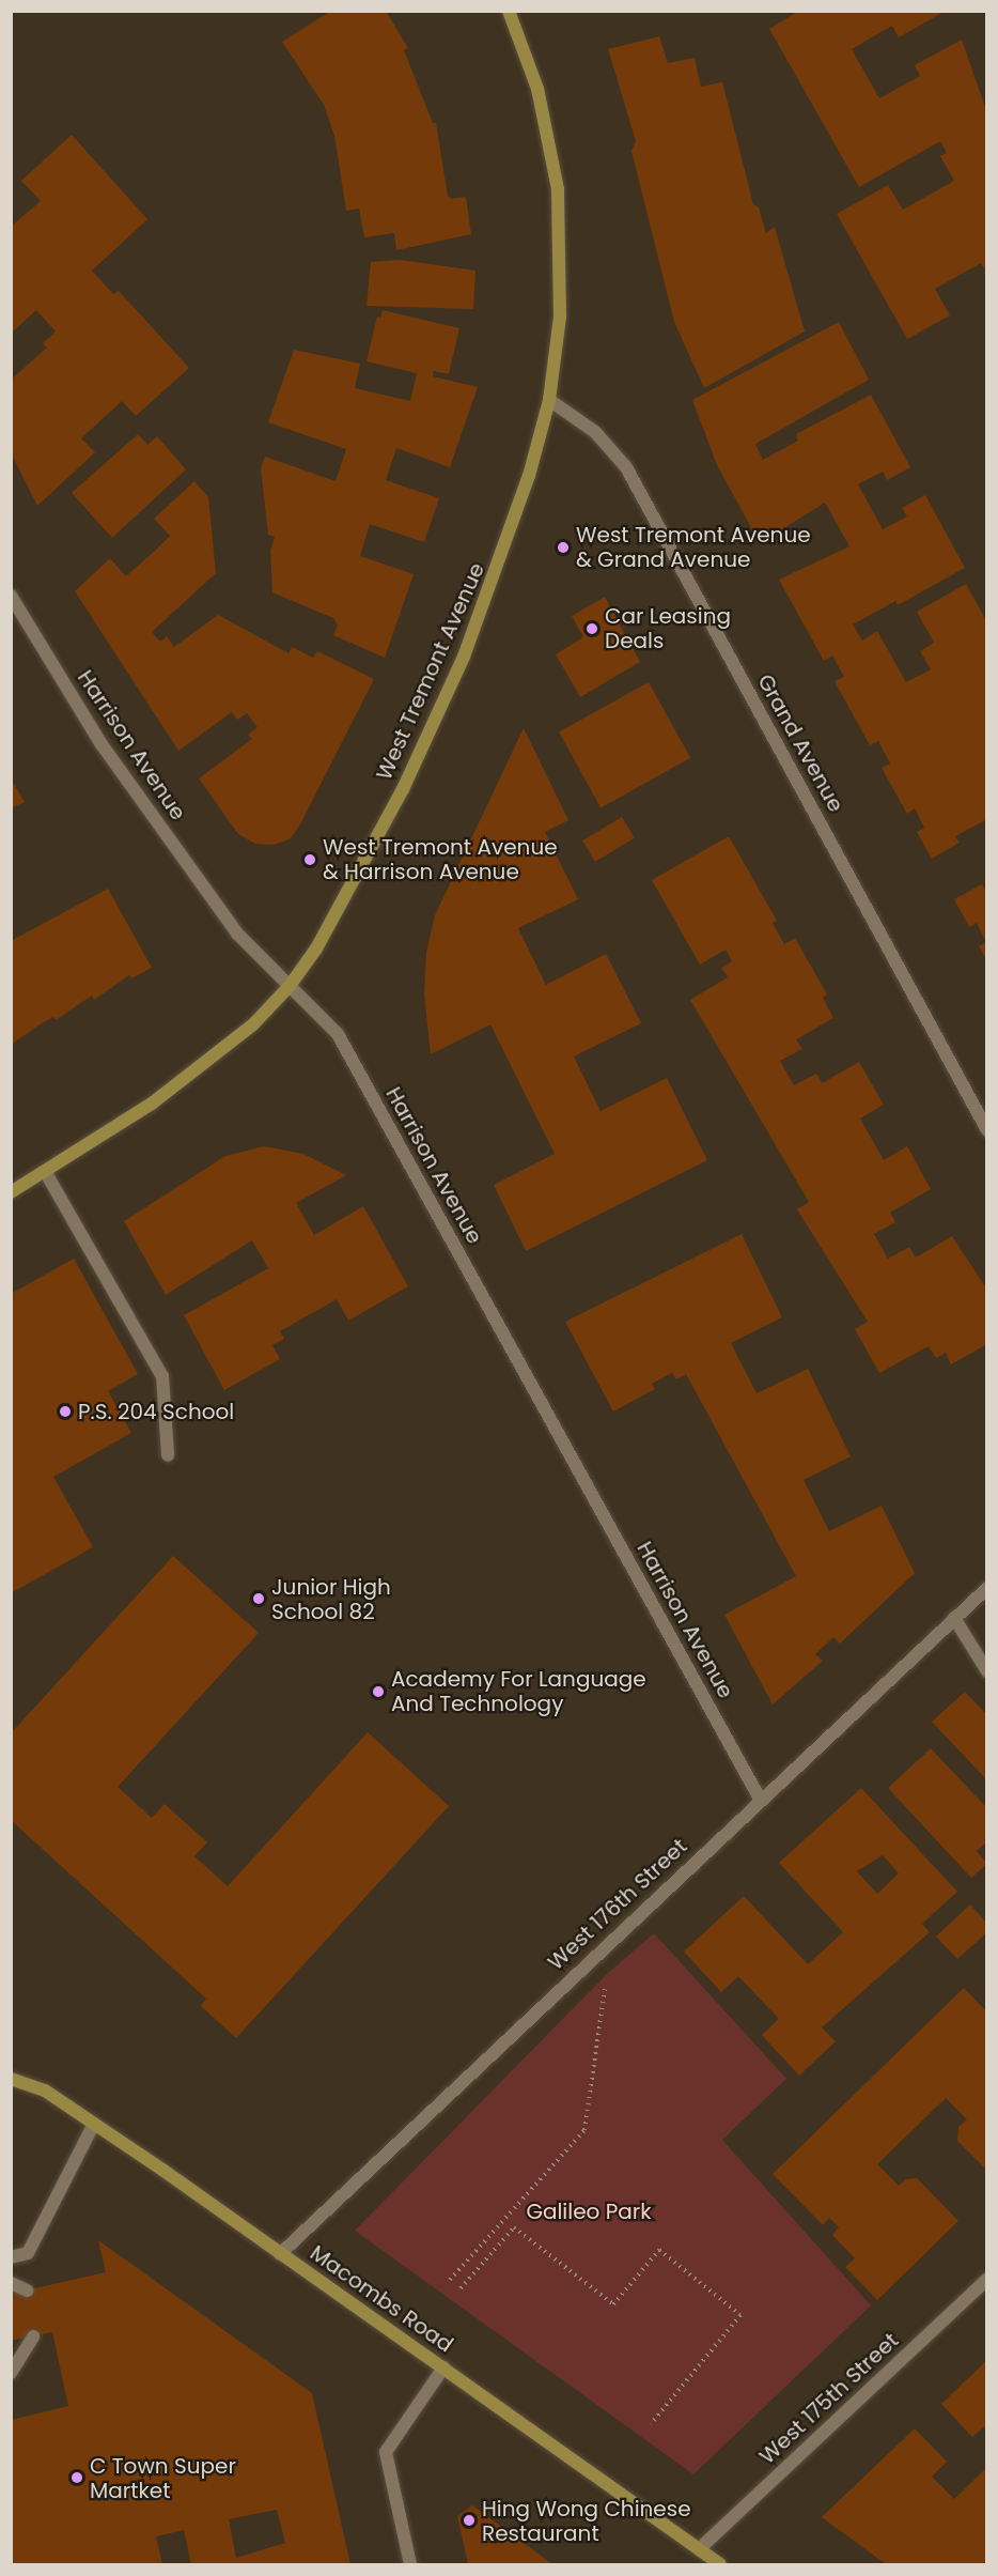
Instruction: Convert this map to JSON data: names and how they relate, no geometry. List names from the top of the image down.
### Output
{
  "streets": {
    "main road": ["West Tremont Avenue", "Macombs Road"],
    "street": [
      "Grand Avenue",
      "Harrison Avenue",
      "West 176th Street",
      "West 175th Street"
    ]
  },
  "crossings": [
    ["West Tremont Avenue", "Grand Avenue"],
    ["West Tremont Avenue", "Harrison Avenue"],
    ["Harrison Avenue", "West 176th Street"],
    ["West 176th Street", "Macombs Road"],
    ["Macombs Road", "West 175th Street"]
  ],
  "parks": ["Galileo Park"],
  "places": [
    "West Tremont Avenue & Grand Avenue",
    "Car Leasing Deals",
    "West Tremont Avenue & Harrison Avenue",
    "P.S. 204 School",
    "Junior High School 82",
    "Academy For Language And Technology",
    "C Town Super Martket",
    "Hing Wong Chinese Restaurant"
  ]
}
